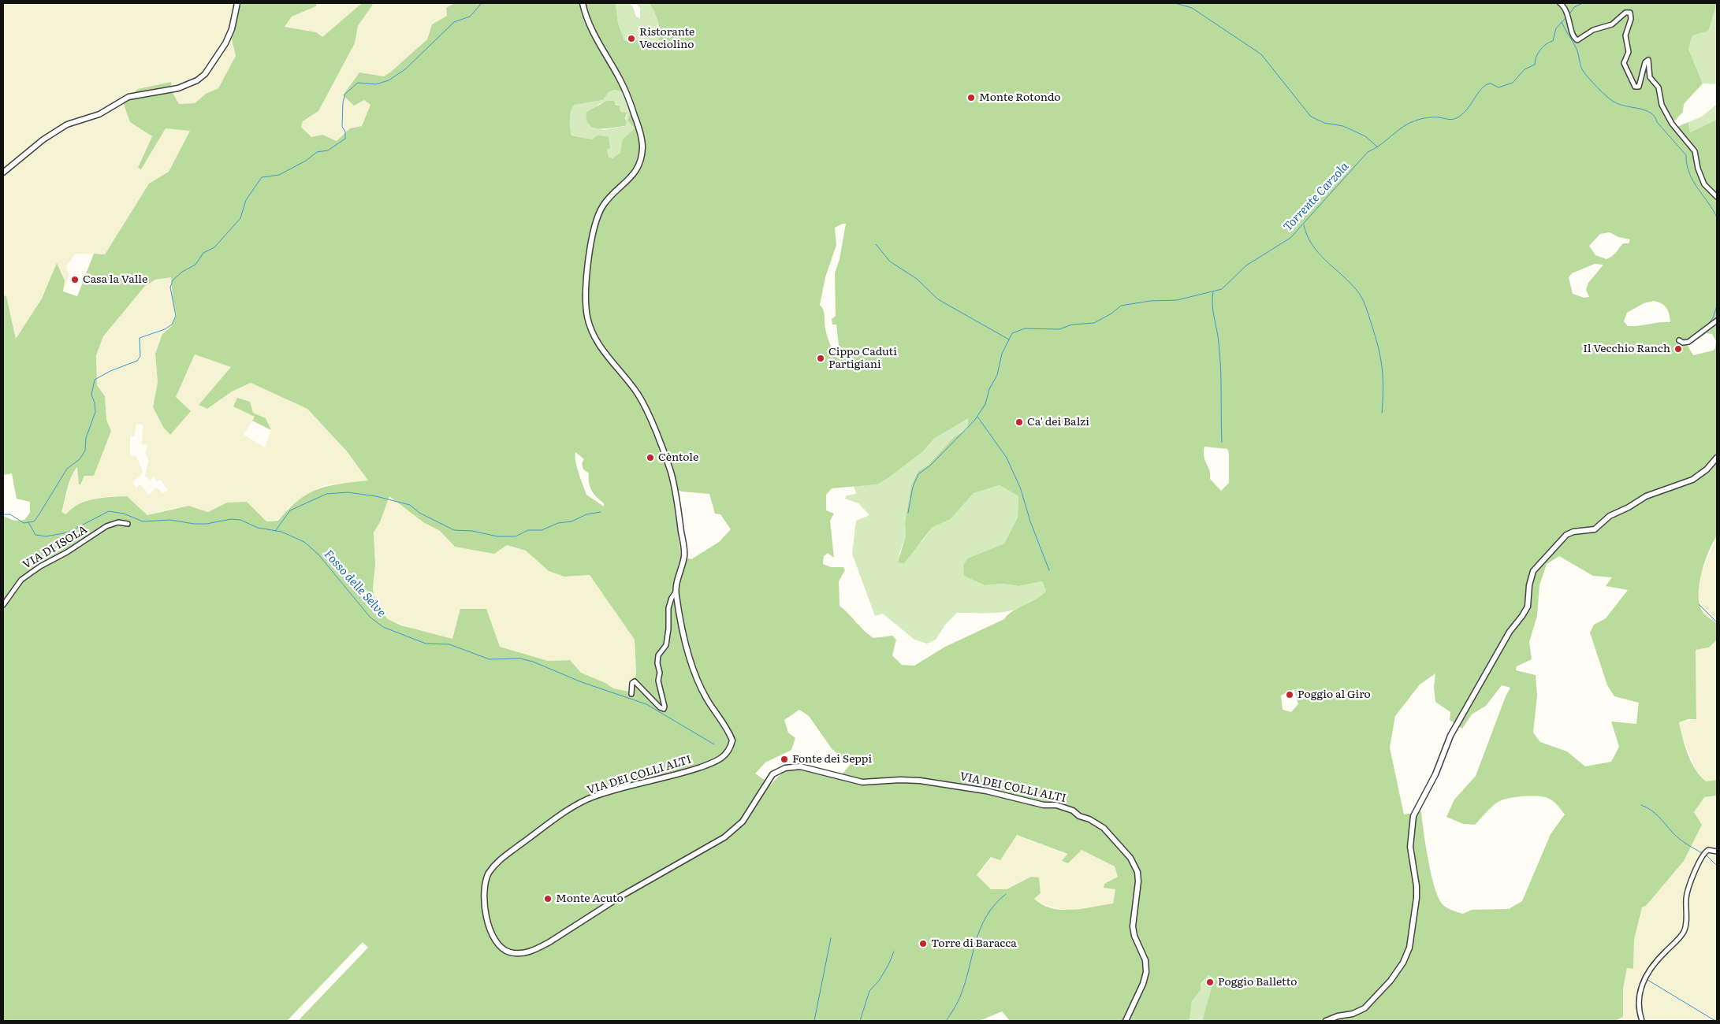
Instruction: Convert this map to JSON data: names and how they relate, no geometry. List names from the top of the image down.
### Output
{
  "streets": {
    "street": ["VIA DI ISOLA", "VIA DEI COLLI ALTI"]
  },
  "water": ["Torrente Carzola", "Fosso delle Selve"],
  "places": [
    "Ristorante Vecciolino",
    "Monte Rotondo",
    "Casa la Valle",
    "Il Vecchio Ranch",
    "Cippo Caduti Partigiani",
    "Ca' dei Balzi",
    "Cèntole",
    "Poggio al Giro",
    "Fonte dei Seppi",
    "Monte Acuto",
    "Torre di Baracca",
    "Poggio Balletto"
  ]
}
